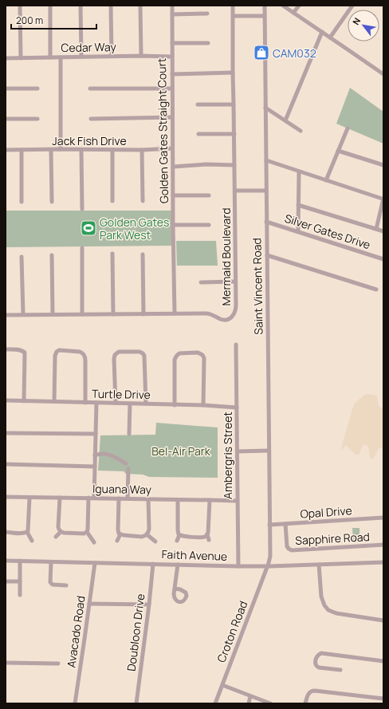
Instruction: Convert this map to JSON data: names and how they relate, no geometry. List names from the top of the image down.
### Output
{
  "streets": {
    "street": [
      "Cedar Way",
      "Golden Gates Straight Court",
      "Jack Fish Drive",
      "Silver Gates Drive",
      "Mermaid Boulevard",
      "Saint Vincent Road",
      "Turtle Drive",
      "Ambergris Street",
      "Iguana Way",
      "Opal Drive",
      "Sapphire Road",
      "Faith Avenue",
      "Avacado Road",
      "Croton Road",
      "Doubloon Drive"
    ]
  },
  "crossings": [
    ["Cedar Way", "Golden Gates Straight Court"],
    ["Golden Gates Straight Court", "Jack Fish Drive"],
    ["Golden Gates Straight Court", "Mermaid Boulevard"],
    ["Silver Gates Drive", "Saint Vincent Road"],
    ["Saint Vincent Road", "Opal Drive"],
    ["Saint Vincent Road", "Faith Avenue"],
    ["Saint Vincent Road", "Croton Road"],
    ["Turtle Drive", "Ambergris Street"],
    ["Ambergris Street", "Iguana Way"],
    ["Ambergris Street", "Faith Avenue"],
    ["Opal Drive", "Sapphire Road"],
    ["Faith Avenue", "Avacado Road"],
    ["Faith Avenue", "Croton Road"],
    ["Faith Avenue", "Doubloon Drive"]
  ],
  "parks": ["Bel-Air Park"],
  "places": {
    "shop": ["CAM032"],
    "sports": ["Golden Gates Park West"]
  },
  "scale_bar": "200 m",
  "north": "top left"
}
